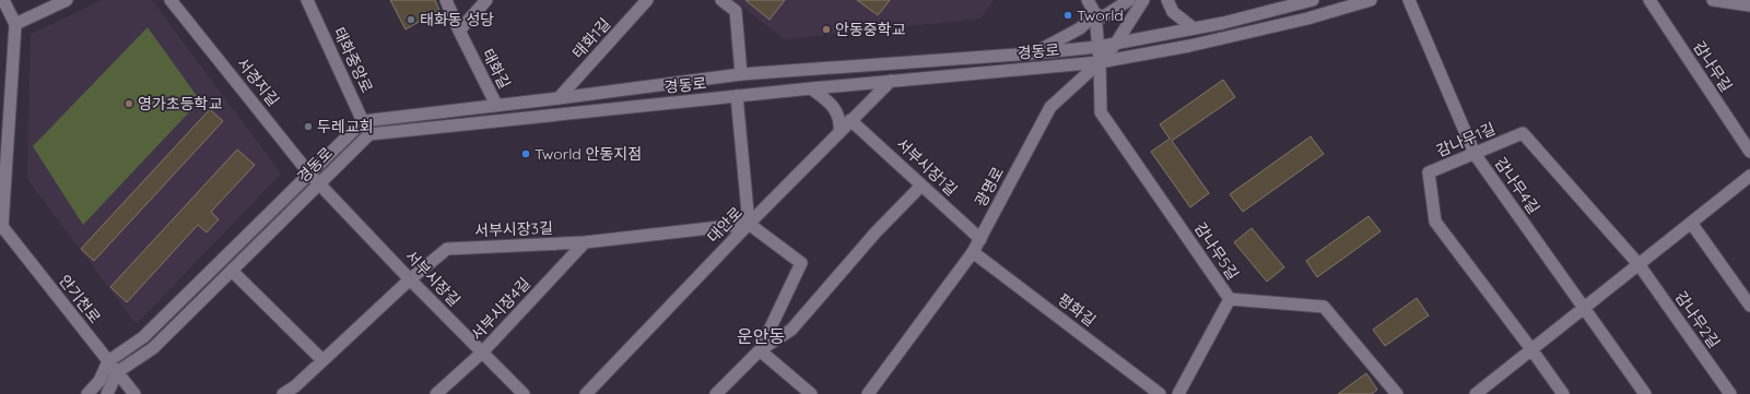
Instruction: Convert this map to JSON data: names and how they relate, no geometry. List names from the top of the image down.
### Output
{
  "streets": {
    "street": [
      "태화1길",
      "경동로",
      "태화중앙로",
      "감나무길",
      "태화길",
      "서경지길",
      "감나무1길",
      "서부시장1길",
      "감나무4길",
      "광명로",
      "대안로",
      "서부시장3길",
      "감나무5길",
      "서부시장길",
      "안기천로",
      "서부시장4길",
      "평화길",
      "감나무2길"
    ]
  },
  "crossings": [
    ["태화1길", "경동로"],
    ["경동로", "태화중앙로"],
    ["경동로", "태화길"],
    ["경동로", "서경지길"],
    ["경동로", "광명로"],
    ["경동로", "대안로"],
    ["경동로", "감나무5길"],
    ["경동로", "서부시장길"],
    ["경동로", "안기천로"],
    ["서경지길", "서부시장길"],
    ["감나무1길", "감나무4길"],
    ["감나무1길", "감나무2길"],
    ["서부시장1길", "광명로"],
    ["서부시장1길", "대안로"],
    ["광명로", "감나무5길"],
    ["광명로", "평화길"],
    ["대안로", "서부시장3길"],
    ["서부시장3길", "서부시장길"],
    ["서부시장3길", "서부시장4길"],
    ["서부시장길", "서부시장4길"]
  ],
  "districts": ["운안동"],
  "places": [
    "Tworld",
    "태화동 성당",
    "안동중학교",
    "영가초등학교",
    "두레교회",
    "Tworld 안동지점"
  ]
}
